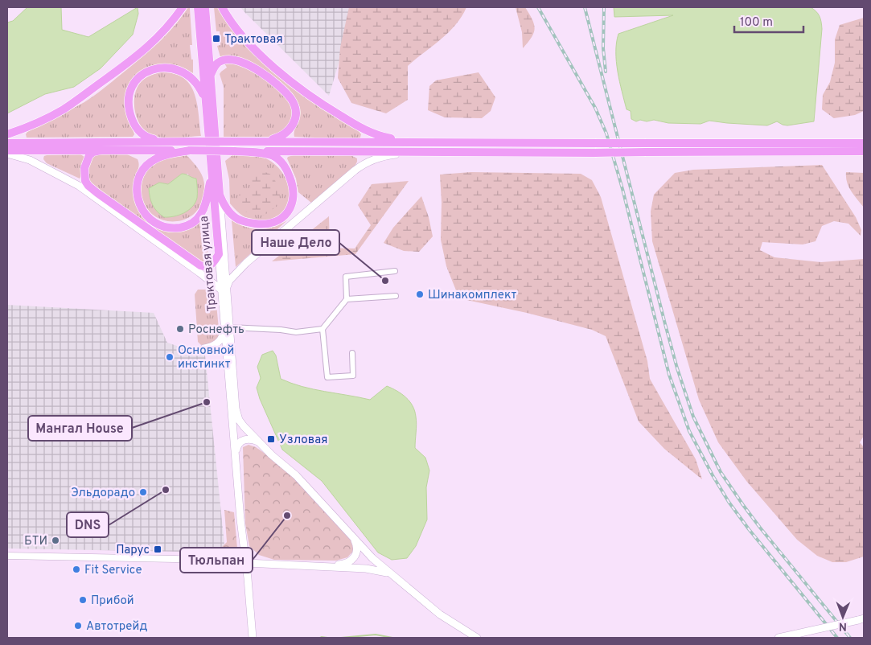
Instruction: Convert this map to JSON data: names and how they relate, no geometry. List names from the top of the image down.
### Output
{
  "streets": {
    "main road": ["Трактовая улица"]
  },
  "places": {
    "transit": ["Трактовая", "Узловая", "Парус"],
    "other": [
      "Наше Дело",
      "Шинакомплект",
      "Роснефть",
      "Основной инстинкт",
      "Мангал House",
      "DNS",
      "Эльдорадо",
      "Тюльпан",
      "БТИ",
      "Fit Service",
      "Прибой",
      "Автотрейд"
    ]
  },
  "scale_bar": "100 m",
  "north": "bottom"
}
